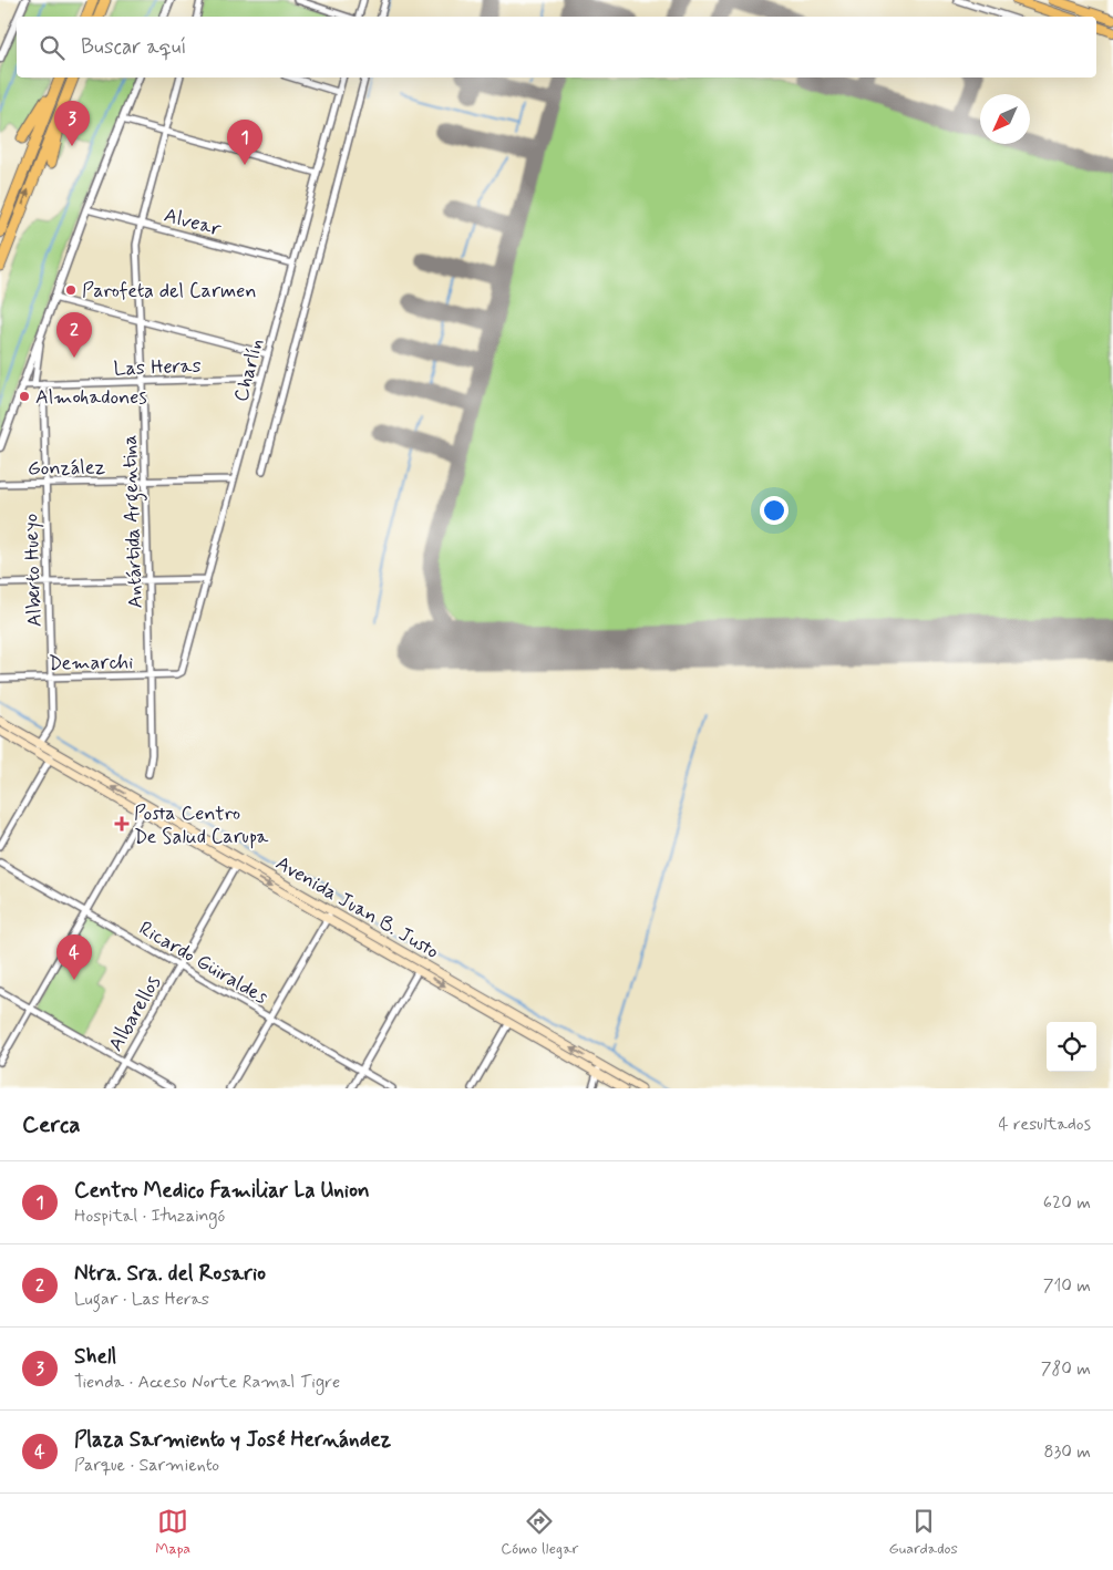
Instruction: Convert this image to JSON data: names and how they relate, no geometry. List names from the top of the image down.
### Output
{
  "streets": {
    "main road": ["Avenida Juan B. Justo"],
    "street": [
      "Alvear",
      "Las Heras",
      "Charlín",
      "González",
      "Antártida Argentina",
      "Alberto Hueyo",
      "Demarchi",
      "Ricardo Güiraldes",
      "Albarellos"
    ]
  },
  "crossings": [
    ["Alvear", "Charlín"],
    ["Alvear", "Antártida Argentina"],
    ["Las Heras", "Charlín"],
    ["Las Heras", "Antártida Argentina"],
    ["Las Heras", "Alberto Hueyo"],
    ["Charlín", "González"],
    ["Charlín", "Demarchi"],
    ["González", "Antártida Argentina"],
    ["González", "Alberto Hueyo"],
    ["Antártida Argentina", "Demarchi"],
    ["Alberto Hueyo", "Demarchi"],
    ["Alberto Hueyo", "Avenida Juan B. Justo"],
    ["Avenida Juan B. Justo", "Albarellos"],
    ["Ricardo Güiraldes", "Albarellos"]
  ],
  "places": {
    "other": ["Parofeta del Carmen", "Almohadones"],
    "health": ["Posta Centro De Salud Carupa"]
  },
  "north": "bottom left",
  "page": {
    "search": "Buscar aquí",
    "pins": [
      "3",
      "1",
      "2",
      "4"
    ],
    "heading": ["Cerca", "4 resultados"],
    "list": [
      {
        "mark": "1",
        "name": "Centro Medico Familiar La Union",
        "note": "Hospital · Ituzaingó",
        "value": "620 m"
      },
      {
        "mark": "2",
        "name": "Ntra. Sra. del Rosario",
        "note": "Lugar · Las Heras",
        "value": "710 m"
      },
      {
        "mark": "3",
        "name": "Shell",
        "note": "Tienda · Acceso Norte Ramal Tigre",
        "value": "780 m"
      },
      {
        "mark": "4",
        "name": "Plaza Sarmiento y José Hernández",
        "note": "Parque · Sarmiento",
        "value": "830 m"
      }
    ],
    "nav": ["Mapa", "Cómo llegar", "Guardados"]
  }
}
